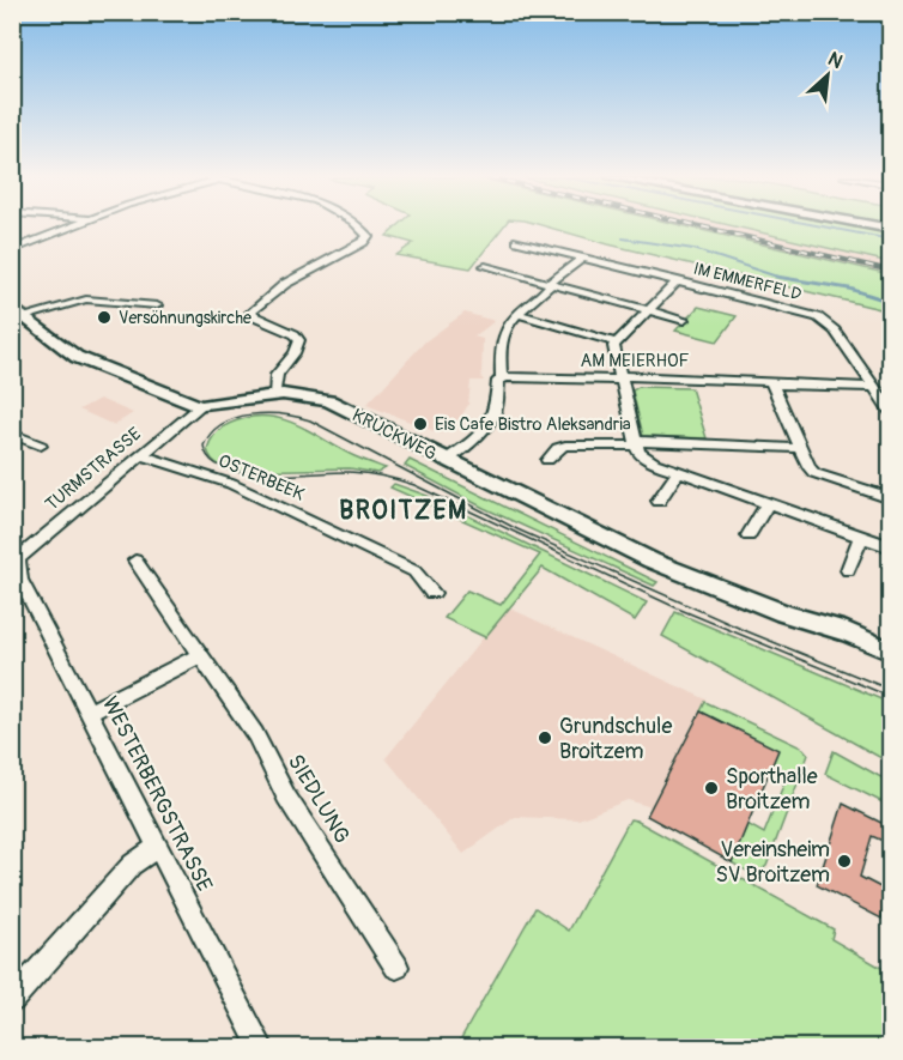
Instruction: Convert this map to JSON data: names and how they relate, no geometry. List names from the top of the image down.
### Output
{
  "streets": {
    "street": [
      "IM EMMERFELD",
      "AM MEIERHOF",
      "KRUCKWEG",
      "TURMSTRASSE",
      "OSTERBEEK",
      "WESTERBERGSTRASSE",
      "SIEDLUNG"
    ]
  },
  "crossings": [
    ["IM EMMERFELD", "AM MEIERHOF"],
    ["KRUCKWEG", "TURMSTRASSE"],
    ["TURMSTRASSE", "OSTERBEEK"],
    ["TURMSTRASSE", "WESTERBERGSTRASSE"]
  ],
  "districts": ["BROITZEM"],
  "places": [
    "Versöhnungskirche",
    "Eis Cafe Bistro Aleksandria",
    "Grundschule Broitzem",
    "Sporthalle Broitzem",
    "Vereinsheim SV Broitzem"
  ],
  "north": "top right"
}
